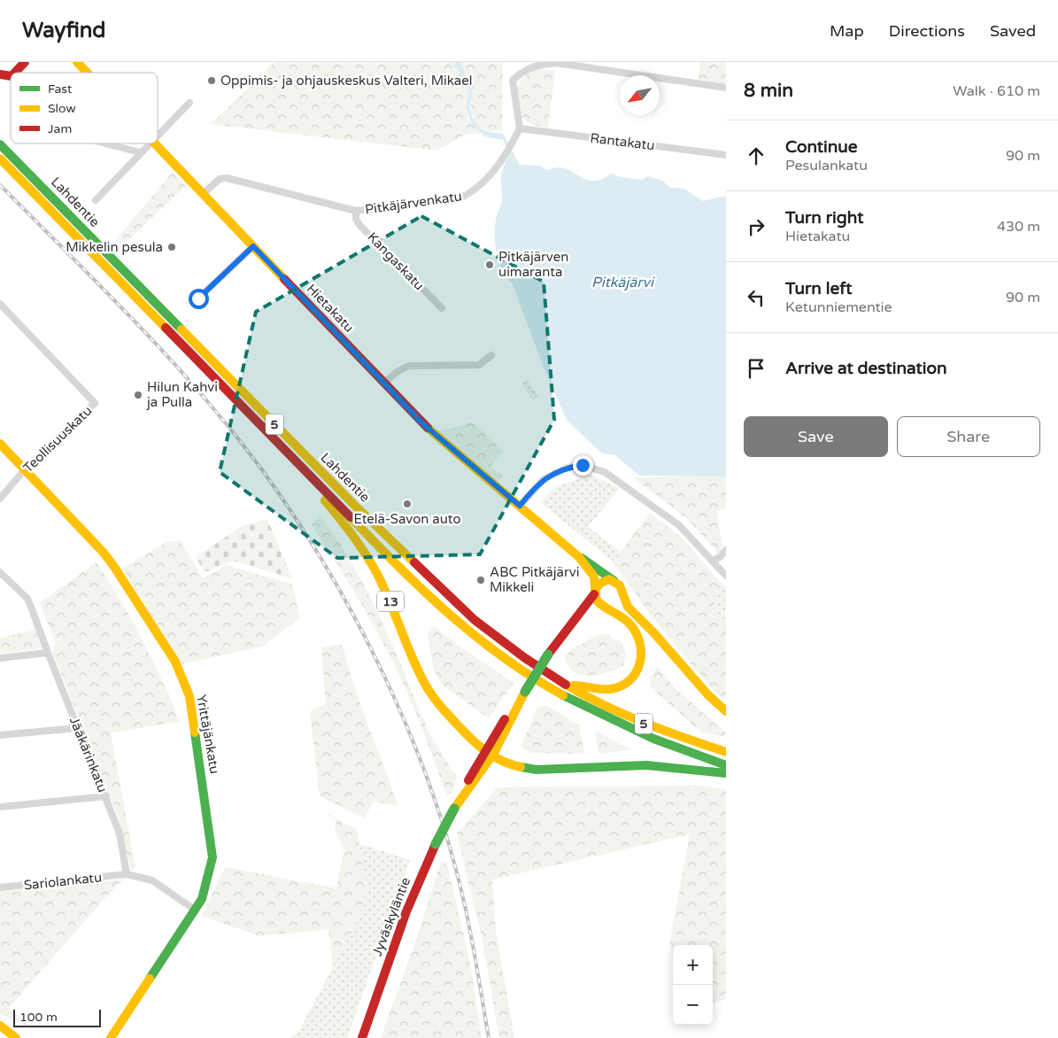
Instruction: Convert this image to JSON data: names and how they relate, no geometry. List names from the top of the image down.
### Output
{
  "streets": {
    "main road": [
      "Lahdentie",
      "Hietakatu",
      "5",
      "13",
      "Yrittäjänkatu",
      "Jyväskyläntie"
    ],
    "street": [
      "Rantakatu",
      "Pitkäjärvenkatu",
      "Kangaskatu",
      "Teollisuuskatu",
      "Jääkärinkatu",
      "Sariolankatu"
    ]
  },
  "crossings": [
    ["Rantakatu", "Pitkäjärvenkatu"],
    ["Lahdentie", "13"],
    ["Pitkäjärvenkatu", "Kangaskatu"],
    ["Pitkäjärvenkatu", "Hietakatu"],
    ["Hietakatu", "Jyväskyläntie"],
    ["Teollisuuskatu", "Yrittäjänkatu"],
    ["13", "Jyväskyläntie"],
    ["Jääkärinkatu", "Sariolankatu"]
  ],
  "water": ["Pitkäjärvi"],
  "places": [
    "Oppimis- ja ohjauskeskus Valteri, Mikael",
    "Mikkelin pesula",
    "Pitkäjärven uimaranta",
    "Hilun Kahvi ja Pulla",
    "Etelä-Savon auto",
    "ABC Pitkäjärvi Mikkeli"
  ],
  "legend": ["Fast", "Slow", "Jam"],
  "scale_bar": "100 m",
  "north": "bottom left",
  "page": {
    "header": "Wayfind",
    "nav": ["Map", "Directions", "Saved"],
    "heading": ["8 min", "Walk · 610 m"],
    "list": [
      ["Continue", "Pesulankatu", "90 m"],
      ["Turn right", "Hietakatu", "430 m"],
      ["Turn left", "Ketunniementie", "90 m"],
      "Arrive at destination"
    ],
    "buttons": ["Save", "Share"],
    "map_buttons": ["+", "−"],
    "scale": "100 m"
  }
}
